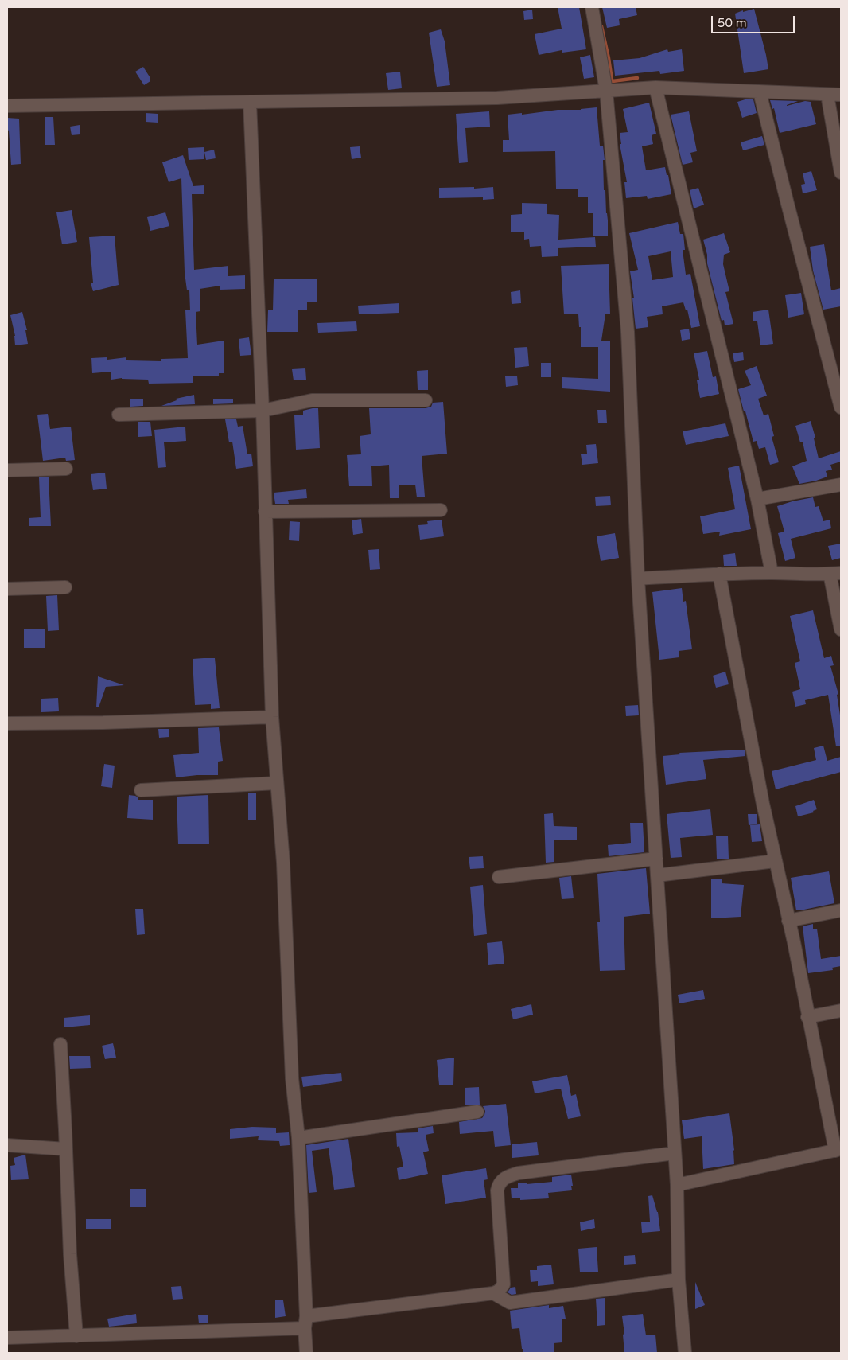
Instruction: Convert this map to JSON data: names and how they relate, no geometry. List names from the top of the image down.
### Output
{
  "scale_bar": "50 m"
}
